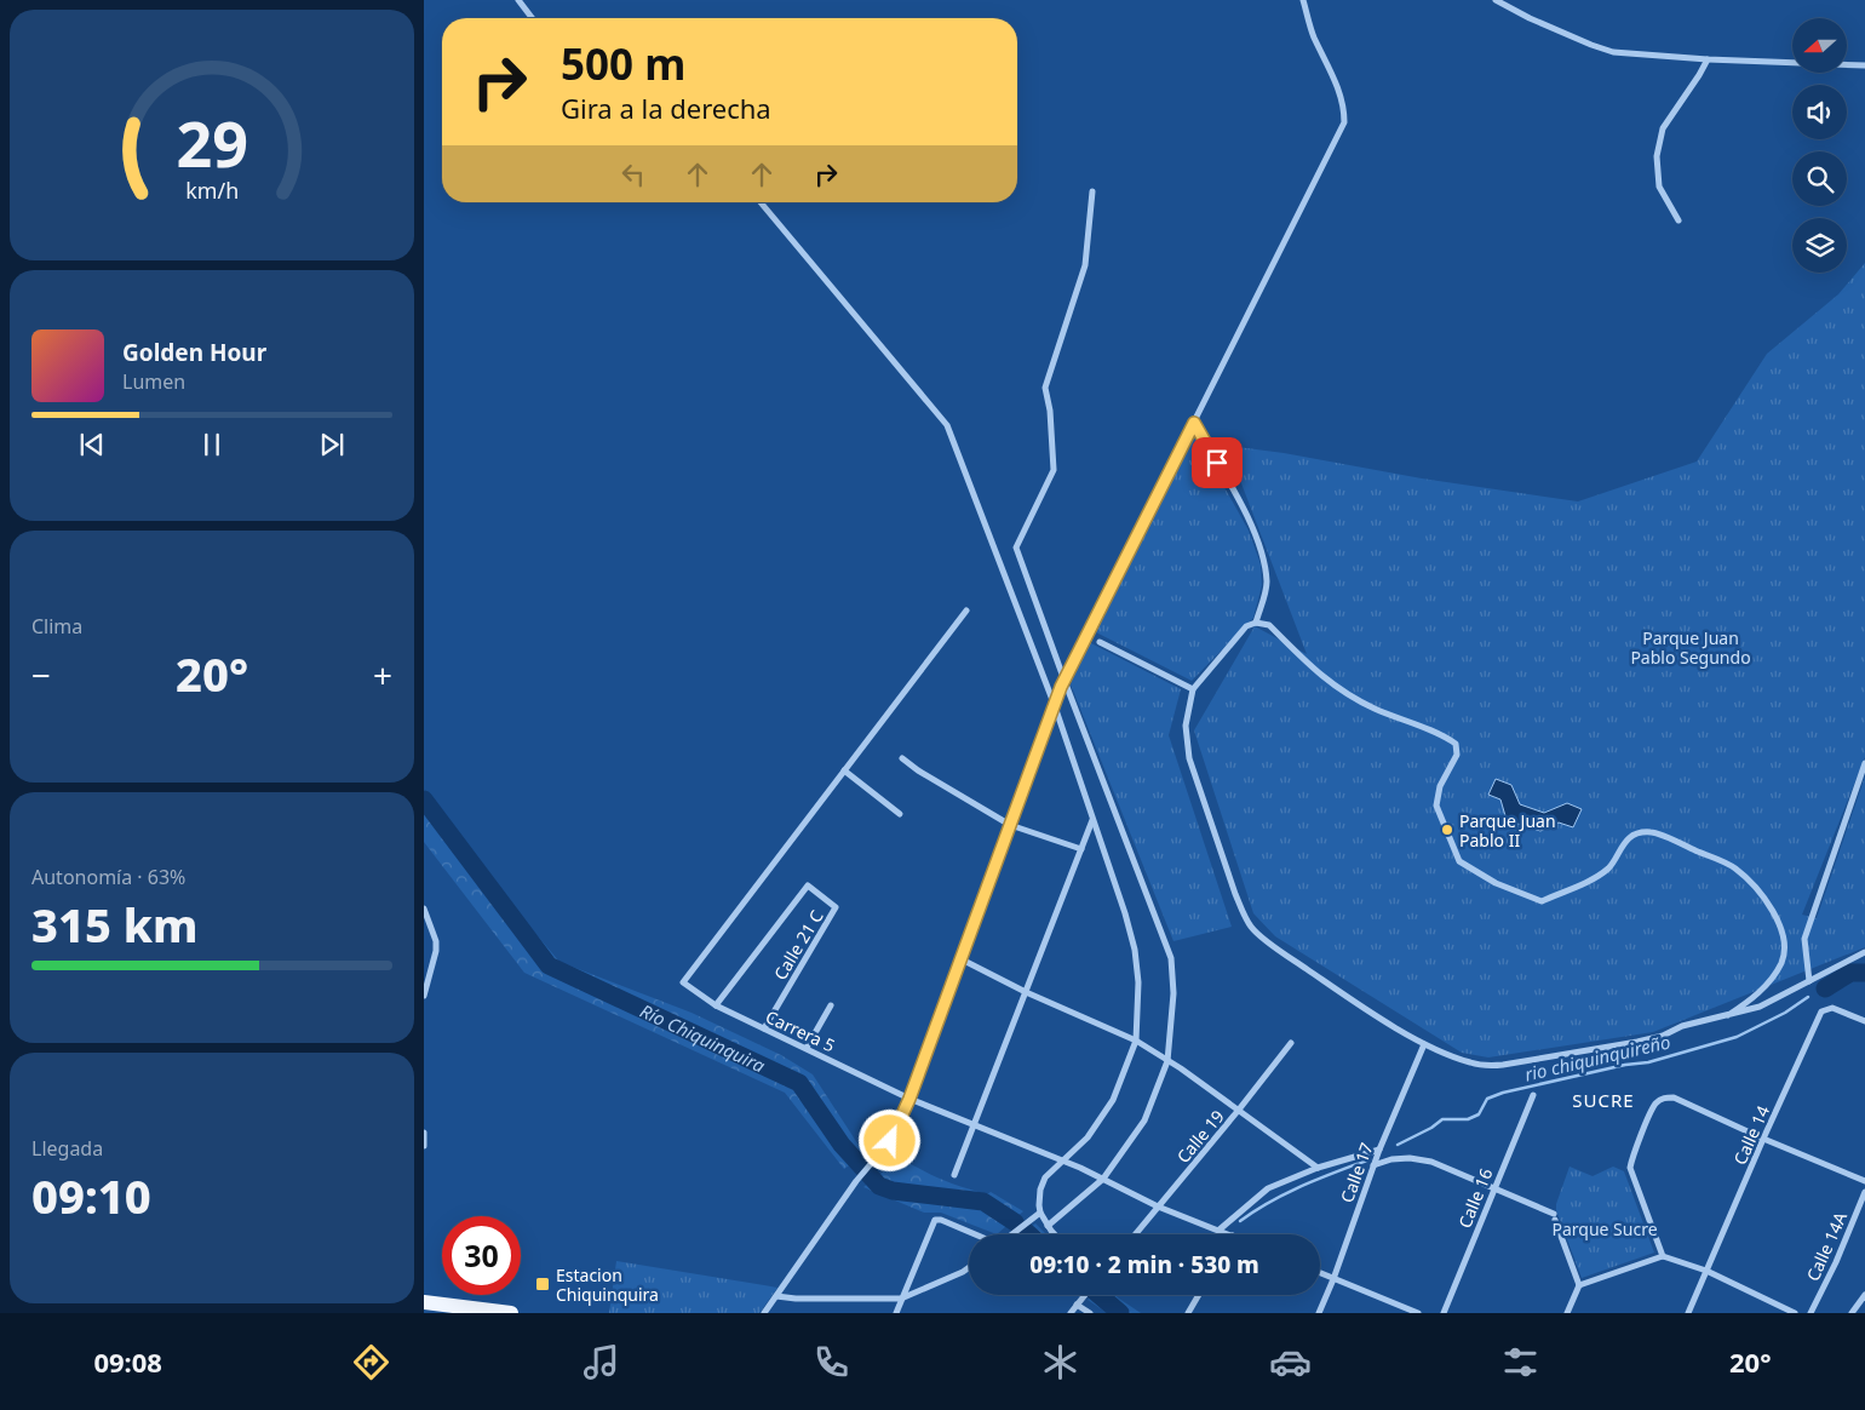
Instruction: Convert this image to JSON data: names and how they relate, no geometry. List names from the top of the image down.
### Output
{
  "streets": {
    "street": [
      "Calle 21 C",
      "Carrera 5",
      "Calle 14",
      "Calle 19",
      "Calle 17",
      "Calle 16",
      "Calle 14A"
    ]
  },
  "crossings": [
    ["Calle 21 C", "Carrera 5"],
    ["Carrera 5", "Calle 19"]
  ],
  "districts": ["SUCRE"],
  "water": ["Río Chiquinquira", "rio chiquinquireño"],
  "parks": ["Parque Juan Pablo Segundo", "Parque Sucre"],
  "places": {
    "other": ["Parque Juan Pablo II"],
    "transit": ["Estacion Chiquinquira"]
  },
  "north": "left",
  "page": {
    "turn": ["500 m", "Gira a la derecha"],
    "song": ["Golden Hour", "Lumen"],
    "tile": [
      "Clima",
      ["Autonomía · 63%", "315 km"],
      ["Llegada", "09:10"]
    ],
    "heat": ["−", "20°", "+"],
    "limit": "30",
    "trip": "09:10 · 2 min · 530 m",
    "tabs": ["09:08", "20°"],
    "gauge": ["29", "km/h"]
  }
}
